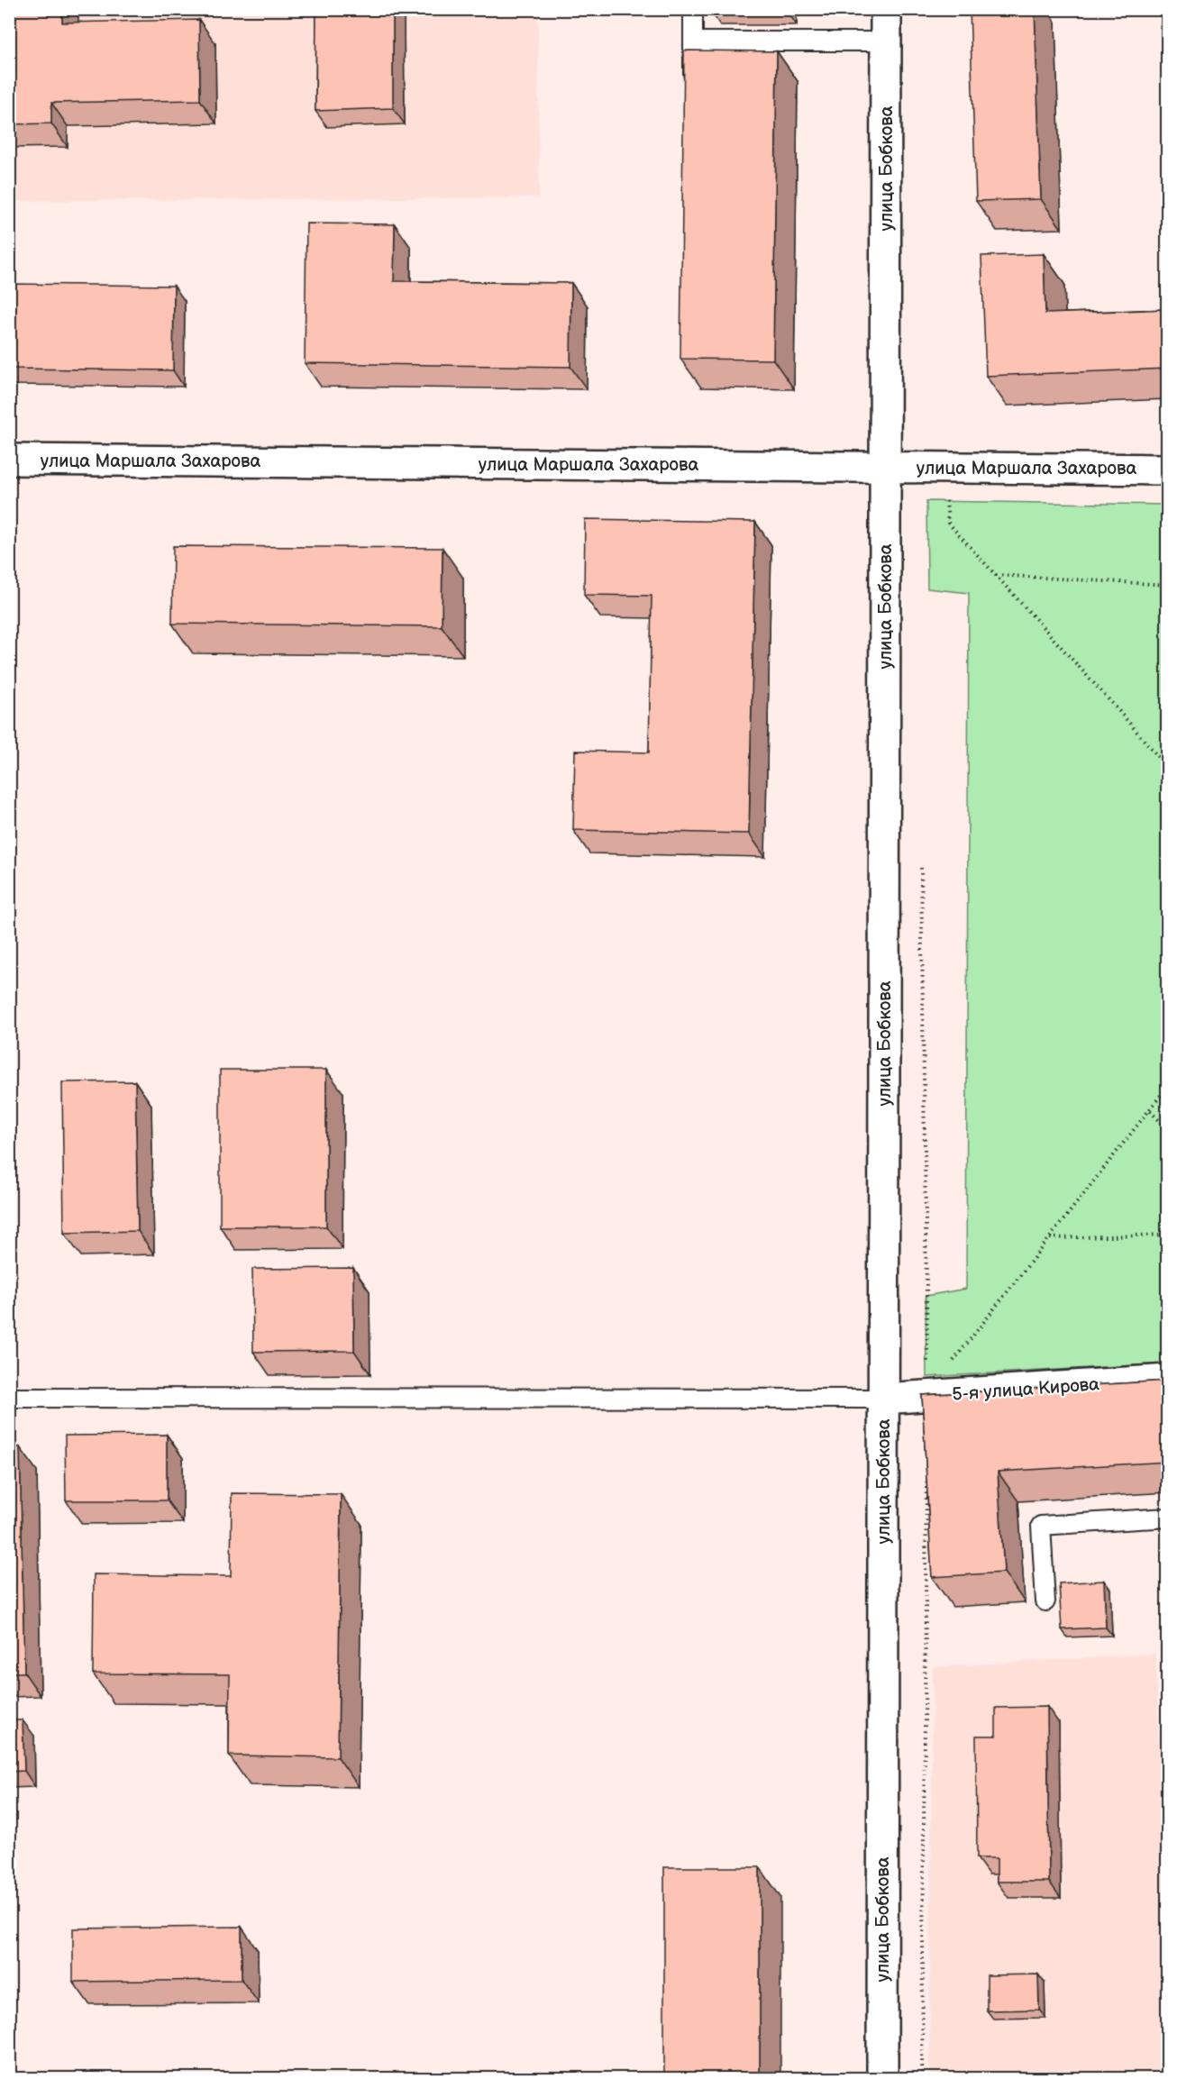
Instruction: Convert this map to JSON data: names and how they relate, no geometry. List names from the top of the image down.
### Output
{
  "streets": {
    "street": ["улица Бобкова", "улица Маршала Захарова", "5-я улица Кирова"]
  },
  "crossings": [
    ["улица Бобкова", "улица Маршала Захарова"],
    ["улица Бобкова", "5-я улица Кирова"]
  ]
}
